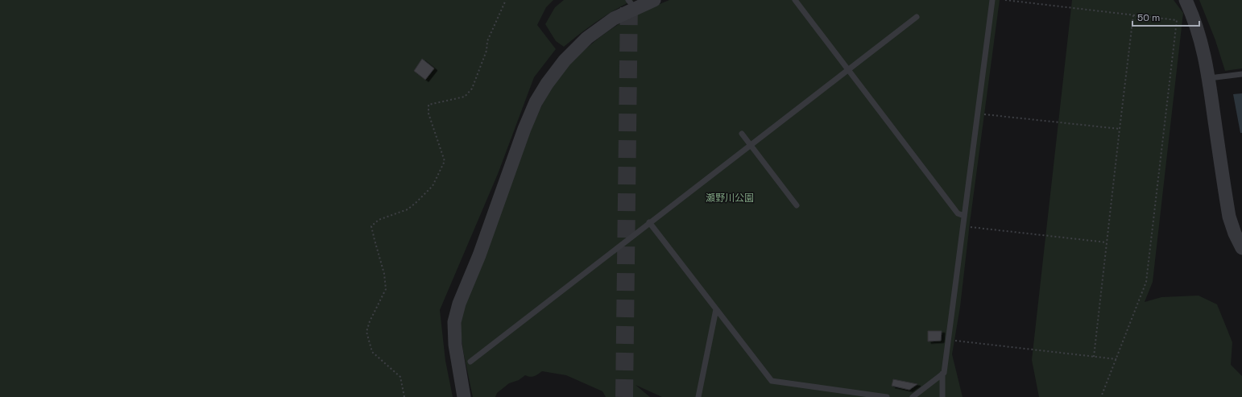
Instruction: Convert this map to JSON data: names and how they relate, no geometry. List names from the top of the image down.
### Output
{
  "parks": ["瀬野川公園"],
  "scale_bar": "50 m"
}
